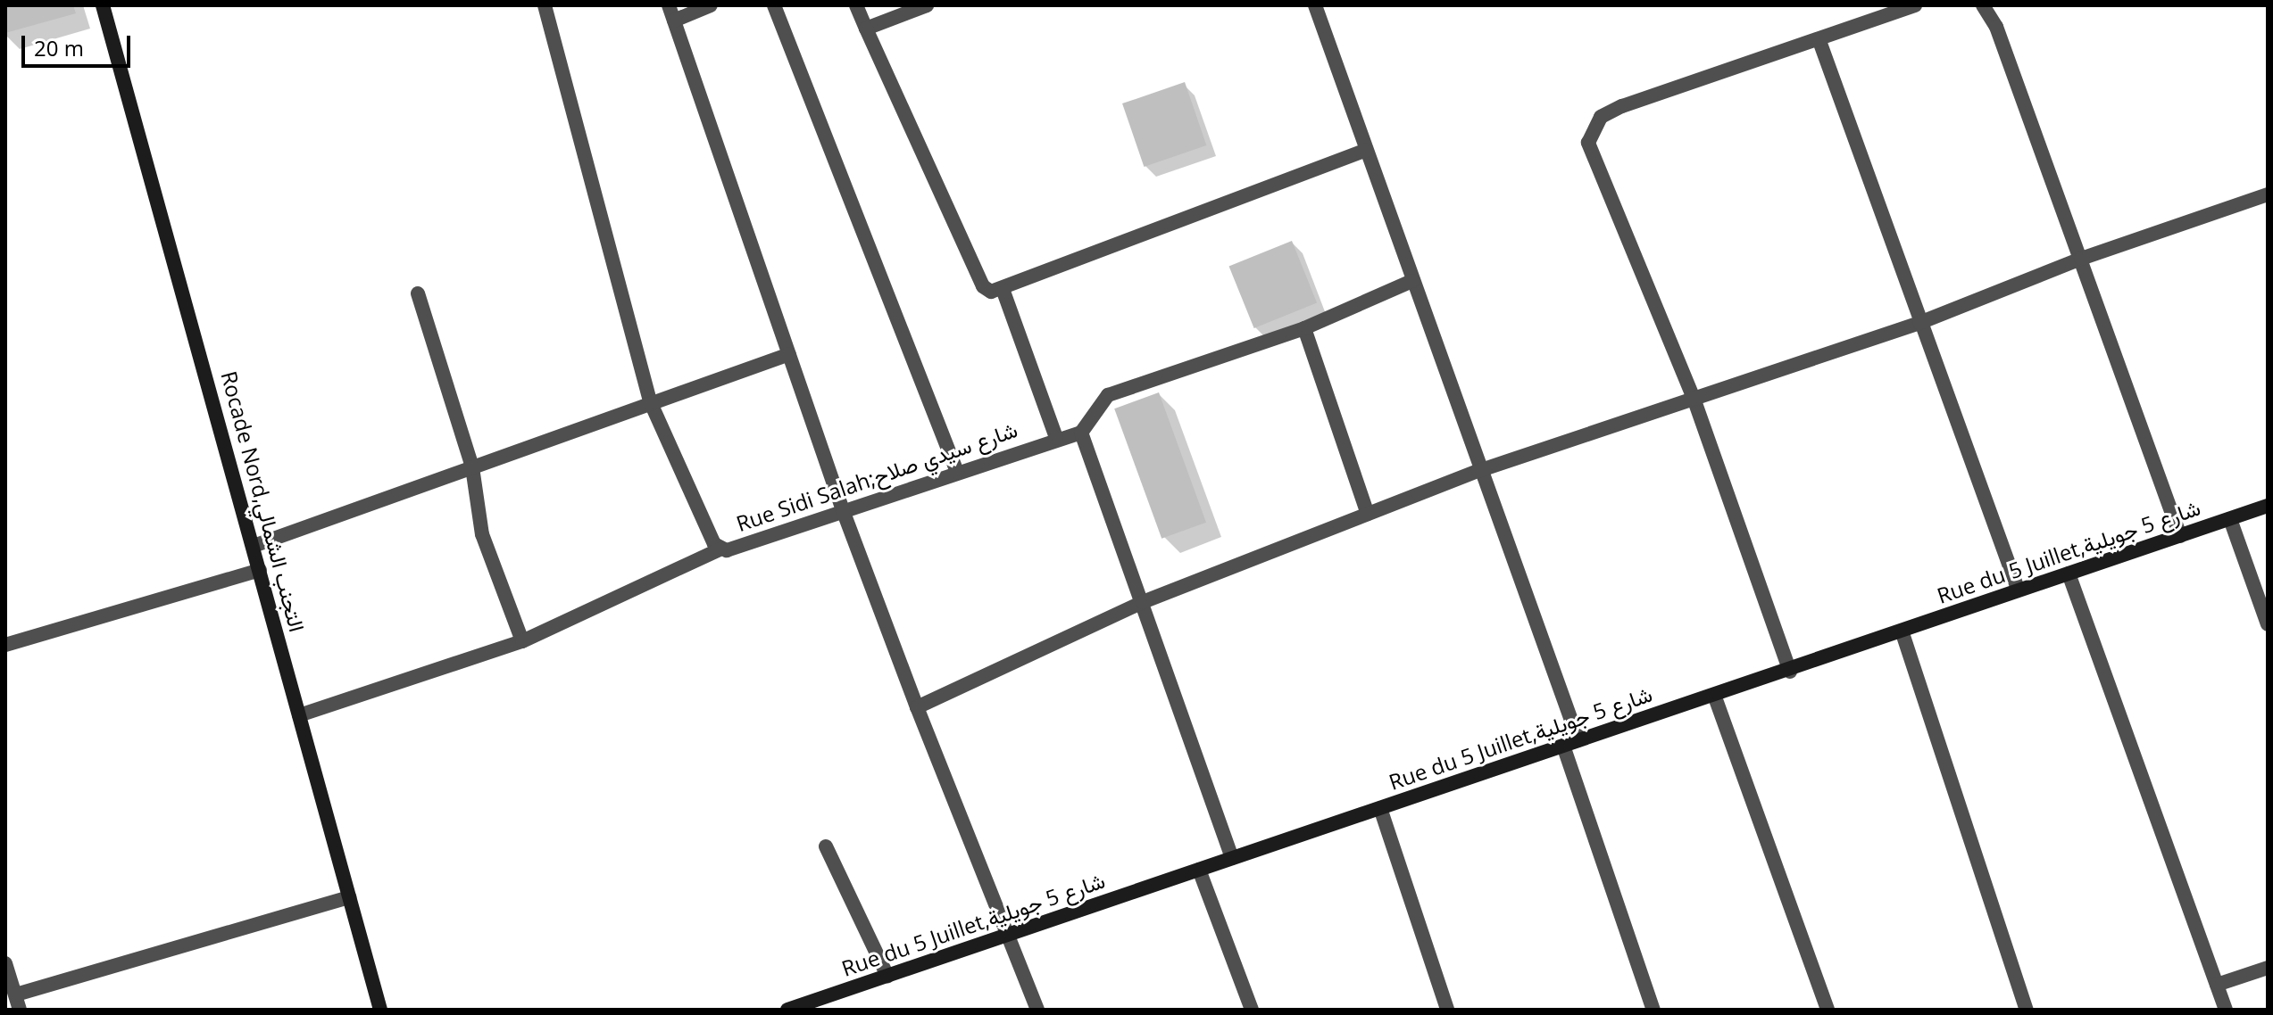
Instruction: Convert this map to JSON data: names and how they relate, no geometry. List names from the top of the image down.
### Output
{
  "streets": {
    "street": ["Rue Sidi Salah;شارع سيدي صلاح", "Rocade Nord,التجنب الشمالي", "Rue du 5 Juillet,شارع 5 جويلية"]
  },
  "scale_bar": "20 m"
}
